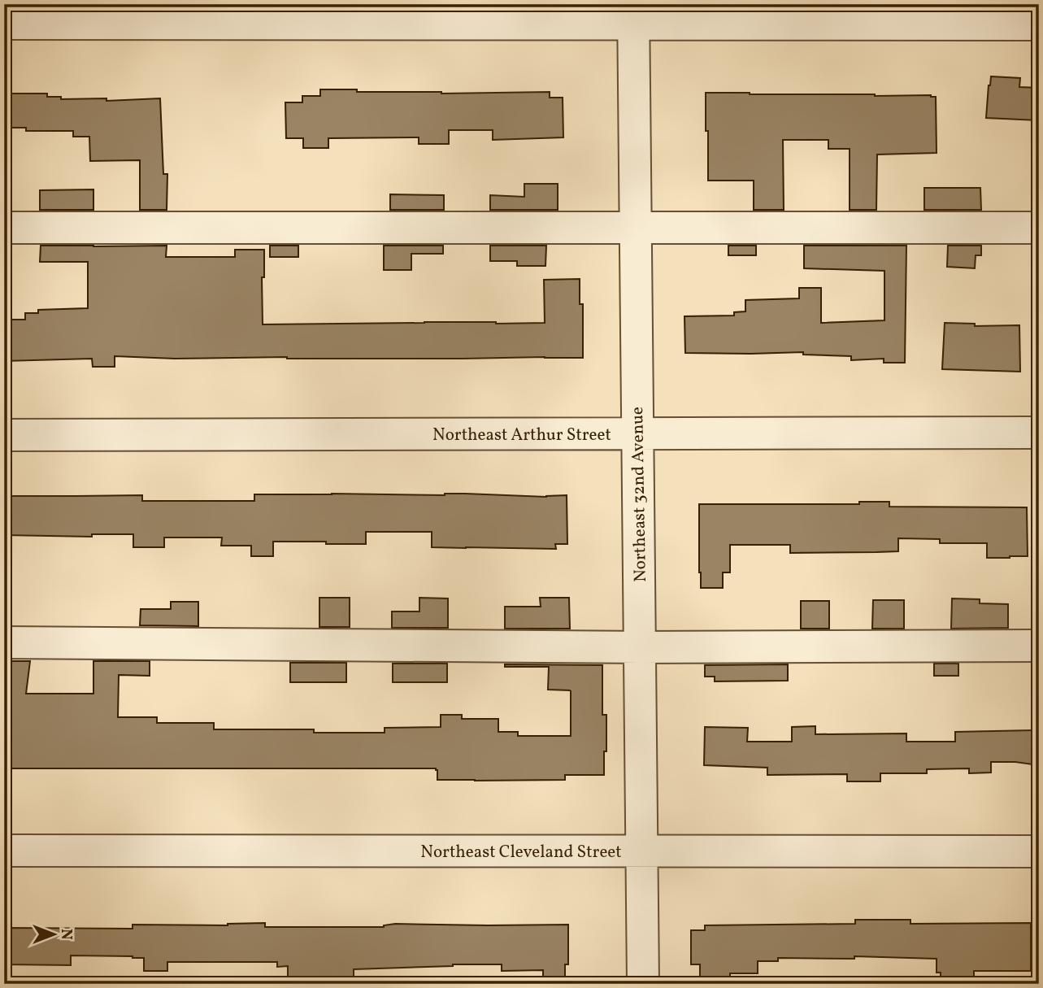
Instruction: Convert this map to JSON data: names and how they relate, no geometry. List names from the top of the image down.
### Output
{
  "streets": {
    "street": ["Northeast Arthur Street", "Northeast 32nd Avenue", "Northeast Cleveland Street"]
  },
  "crossings": [
    ["Northeast Arthur Street", "Northeast 32nd Avenue"],
    ["Northeast 32nd Avenue", "Northeast Cleveland Street"]
  ],
  "north": "right"
}
